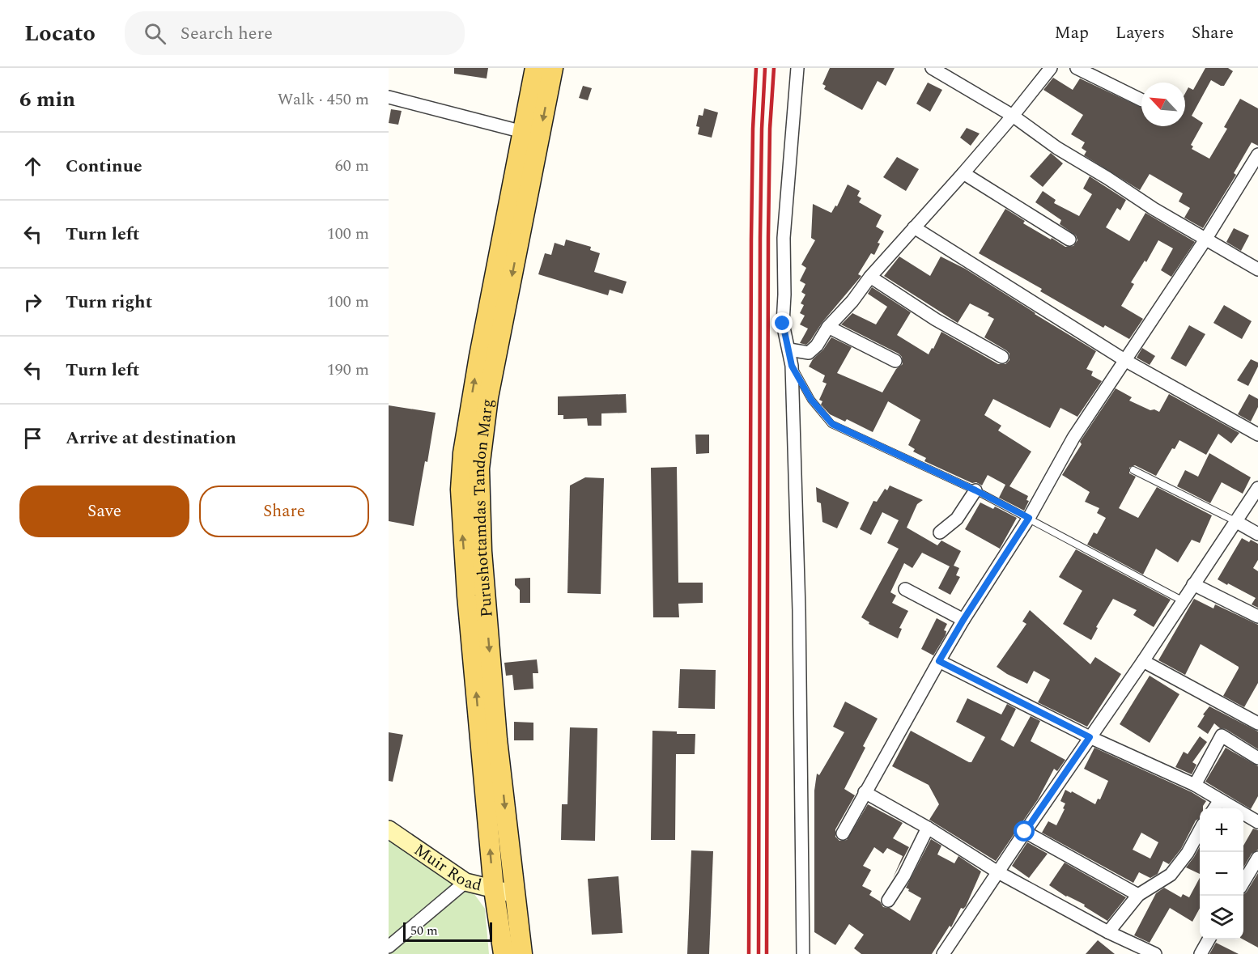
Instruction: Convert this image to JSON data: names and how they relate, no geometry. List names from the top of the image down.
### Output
{
  "streets": {
    "main road": ["Purushottamdas Tandon Marg", "Muir Road"]
  },
  "crossings": [
    ["Purushottamdas Tandon Marg", "Muir Road"]
  ],
  "scale_bar": "50 m",
  "north": "top left",
  "page": {
    "header": "Locato",
    "search": "Search here",
    "nav": ["Map", "Layers", "Share"],
    "heading": ["6 min", "Walk · 450 m"],
    "list": [
      ["Continue", "60 m"],
      ["Turn left", "100 m"],
      ["Turn right", "100 m"],
      ["Turn left", "190 m"],
      "Arrive at destination"
    ],
    "buttons": ["Save", "Share"],
    "map_buttons": ["+", "−"],
    "scale": "50 m"
  }
}
